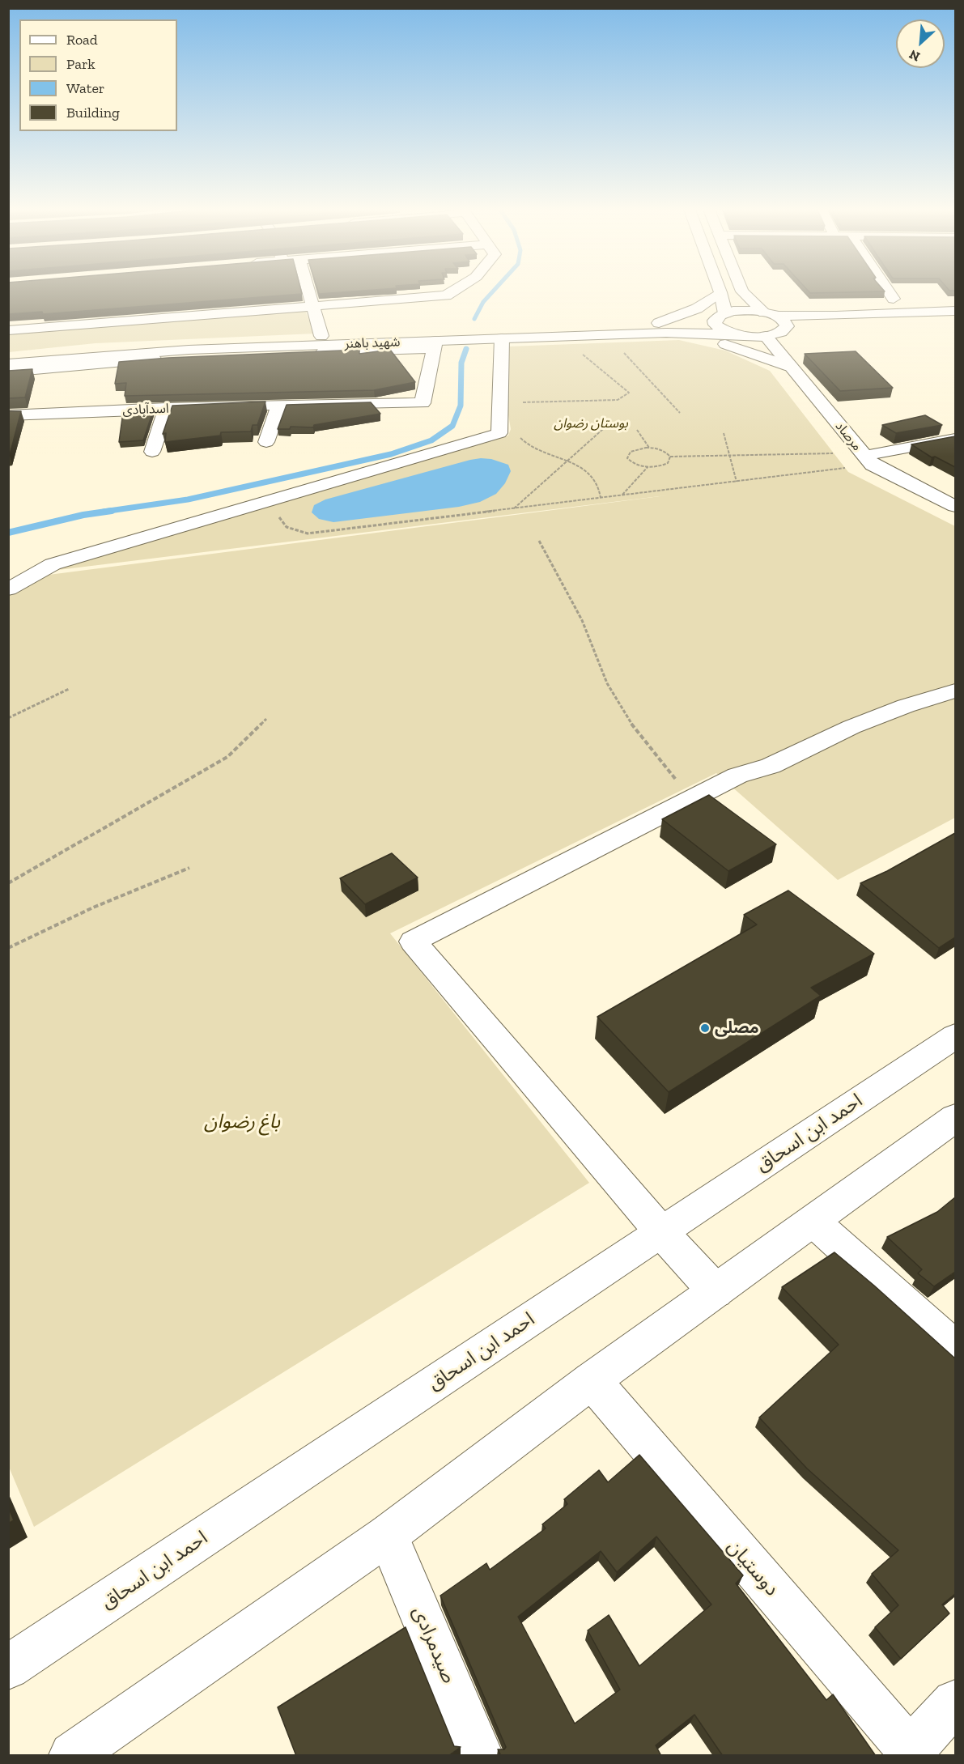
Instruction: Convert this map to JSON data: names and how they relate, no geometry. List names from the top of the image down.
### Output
{
  "streets": {
    "street": [
      "شهید باهنر",
      "اسدآبادی",
      "مرصاد",
      "احمد ابن اسحاق",
      "دوستیان",
      "صیدمرادی"
    ]
  },
  "crossings": [
    ["شهید باهنر", "اسدآبادی"],
    ["شهید باهنر", "مرصاد"]
  ],
  "parks": ["بوستان رضوان", "باغ رضوان"],
  "places": ["مصلی"],
  "legend": [
    "Road",
    "Park",
    "Water",
    "Building"
  ],
  "north": "bottom left"
}
